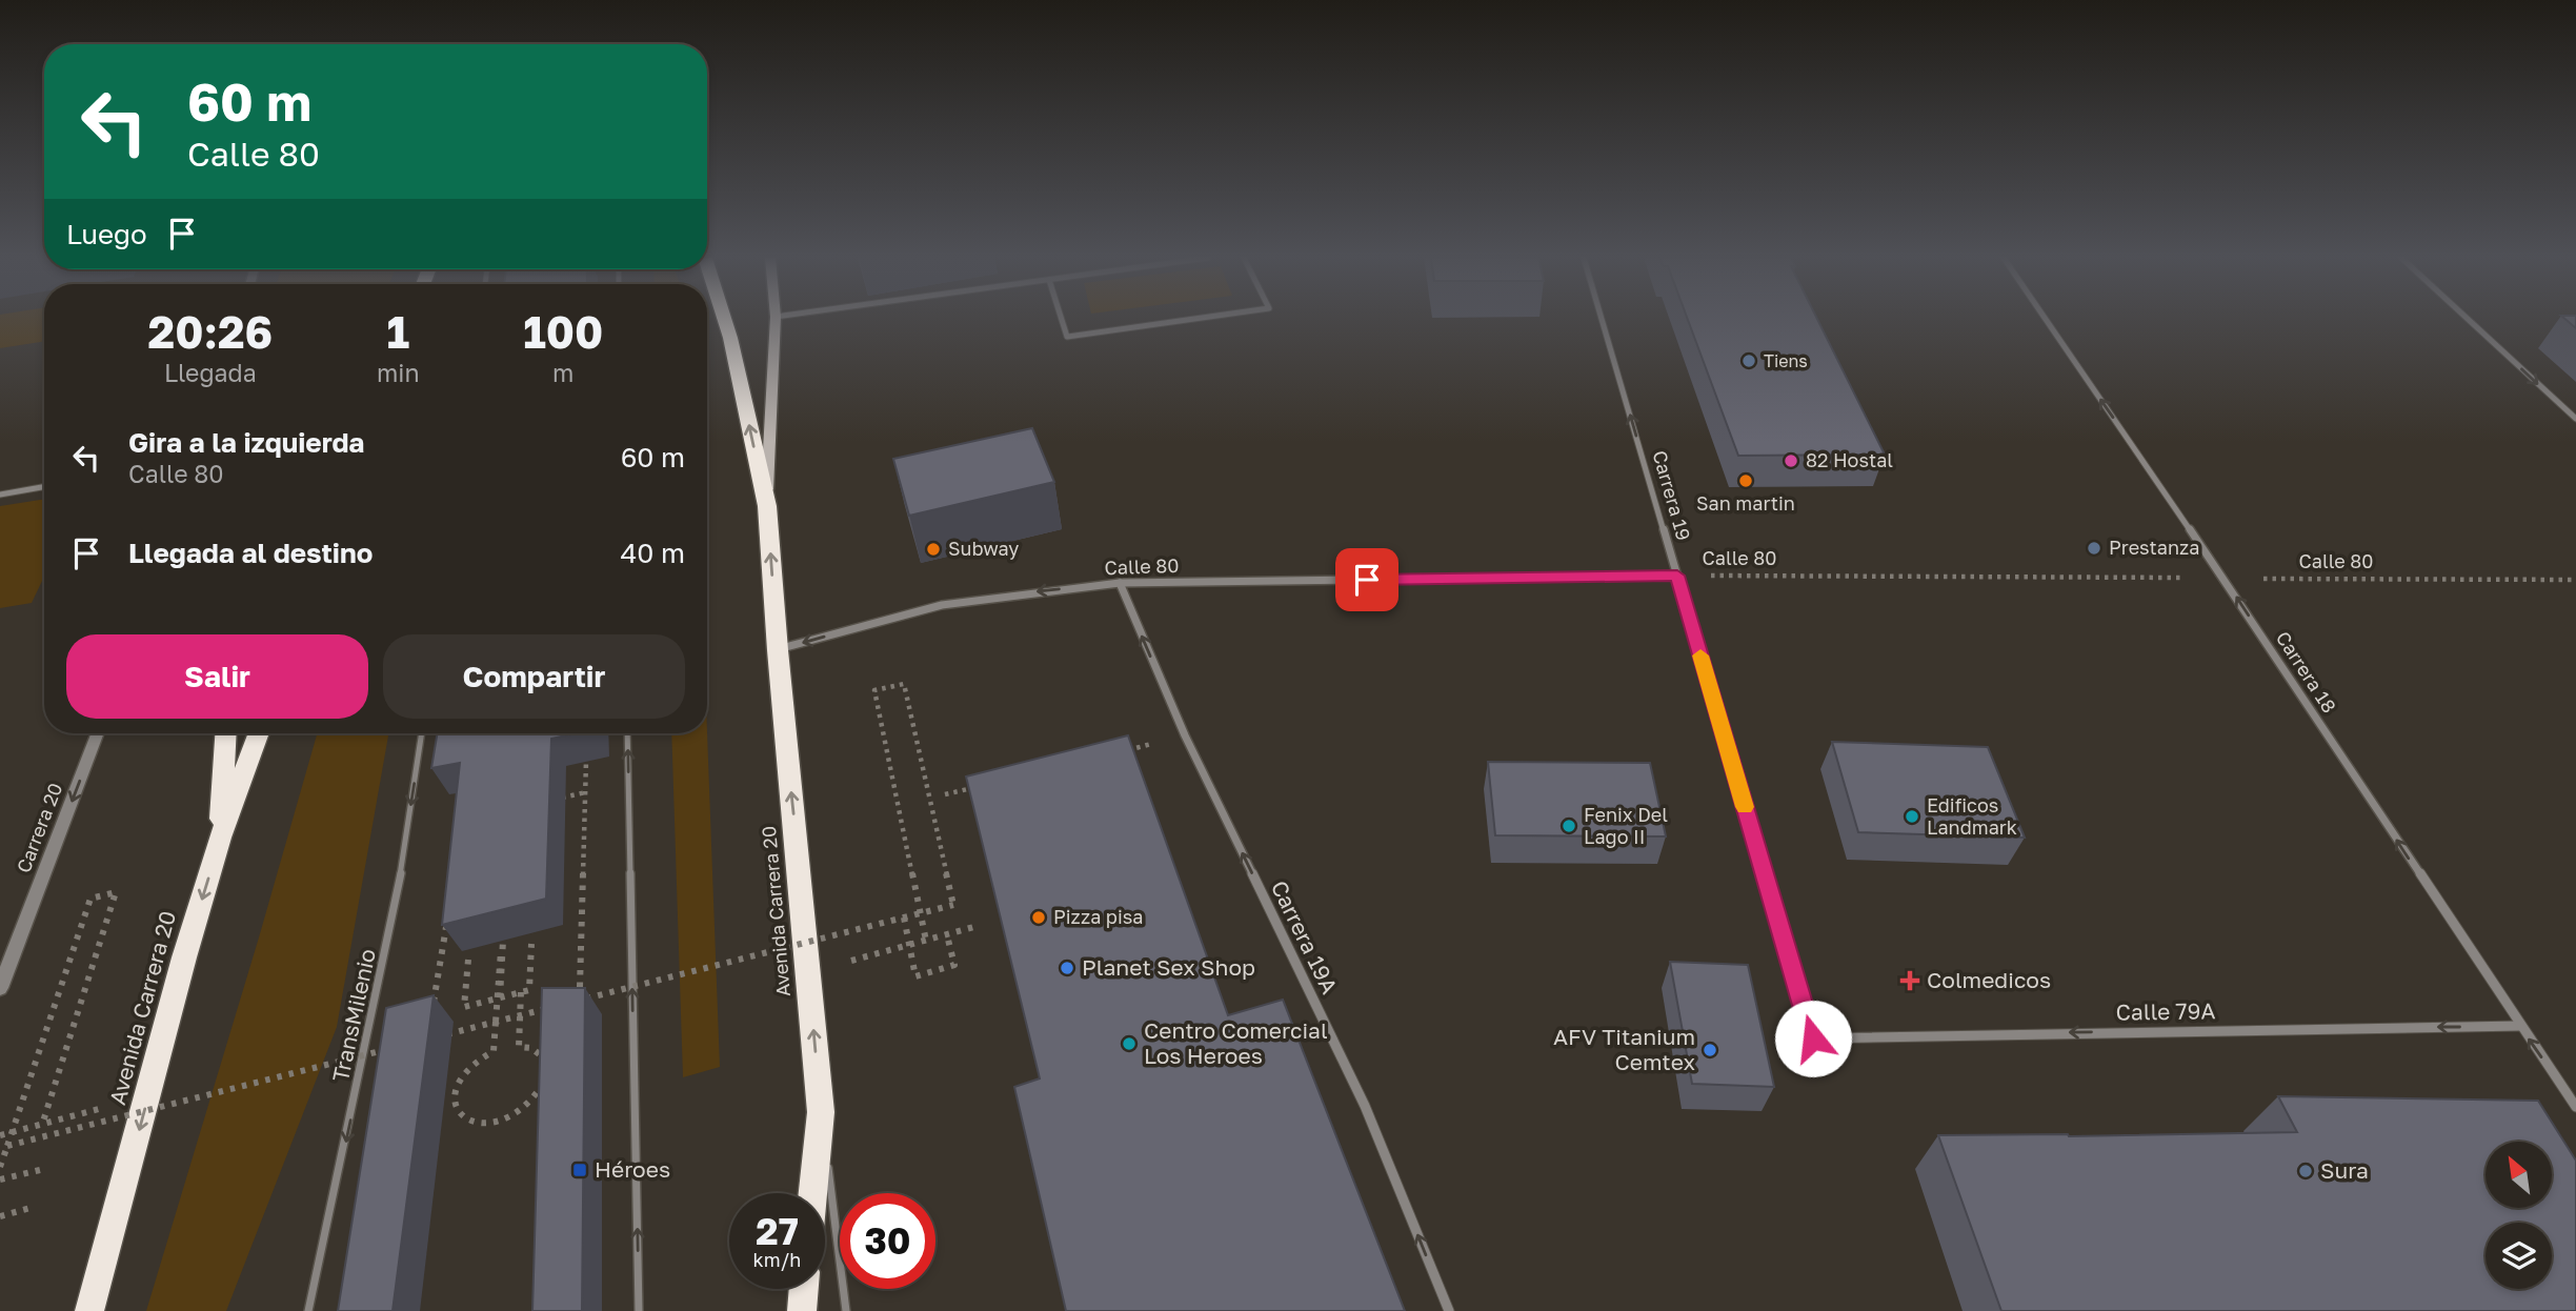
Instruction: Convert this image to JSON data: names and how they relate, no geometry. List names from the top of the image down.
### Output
{
  "streets": {
    "highway": ["Avenida Carrera 20"],
    "street": [
      "Carrera 19",
      "Calle 80",
      "Carrera 18",
      "Carrera 20",
      "Carrera 19A",
      "Calle 79A"
    ],
    "lane": ["TransMilenio"]
  },
  "crossings": [
    ["Carrera 19", "Calle 80"],
    ["Carrera 19", "Calle 79A"],
    ["Calle 80", "Carrera 18"],
    ["Calle 80", "Avenida Carrera 20"],
    ["Calle 80", "Carrera 19A"],
    ["Carrera 18", "Calle 79A"]
  ],
  "one_way": [
    "Carrera 19",
    "Carrera 18",
    "Carrera 20",
    "Carrera 19A",
    "Calle 79A",
    "TransMilenio"
  ],
  "places": {
    "other": [
      "Tiens",
      "82 Hostal",
      "San martin",
      "Prestanza",
      "Subway",
      "Edificos Landmark",
      "Fenix Del Lago II",
      "Pizza pisa",
      "Planet Sex Shop",
      "Centro Comercial Los Heroes",
      "AFV Titanium Cemtex",
      "Sura"
    ],
    "health": ["Colmedicos"],
    "transit": ["Héroes"]
  },
  "north": "top left",
  "page": {
    "turn": ["60 m", "Calle 80"],
    "then": "Luego",
    "eta": [
      "20:26",
      "Llegada",
      "1",
      "min",
      "100",
      "m"
    ],
    "list": [
      {
        "name": "Gira a la izquierda",
        "note": "Calle 80",
        "value": "60 m"
      },
      {
        "name": "Llegada al destino",
        "value": "40 m"
      }
    ],
    "buttons": ["Salir", "Compartir"],
    "speed": "27 km/h",
    "limit": "30"
  }
}
